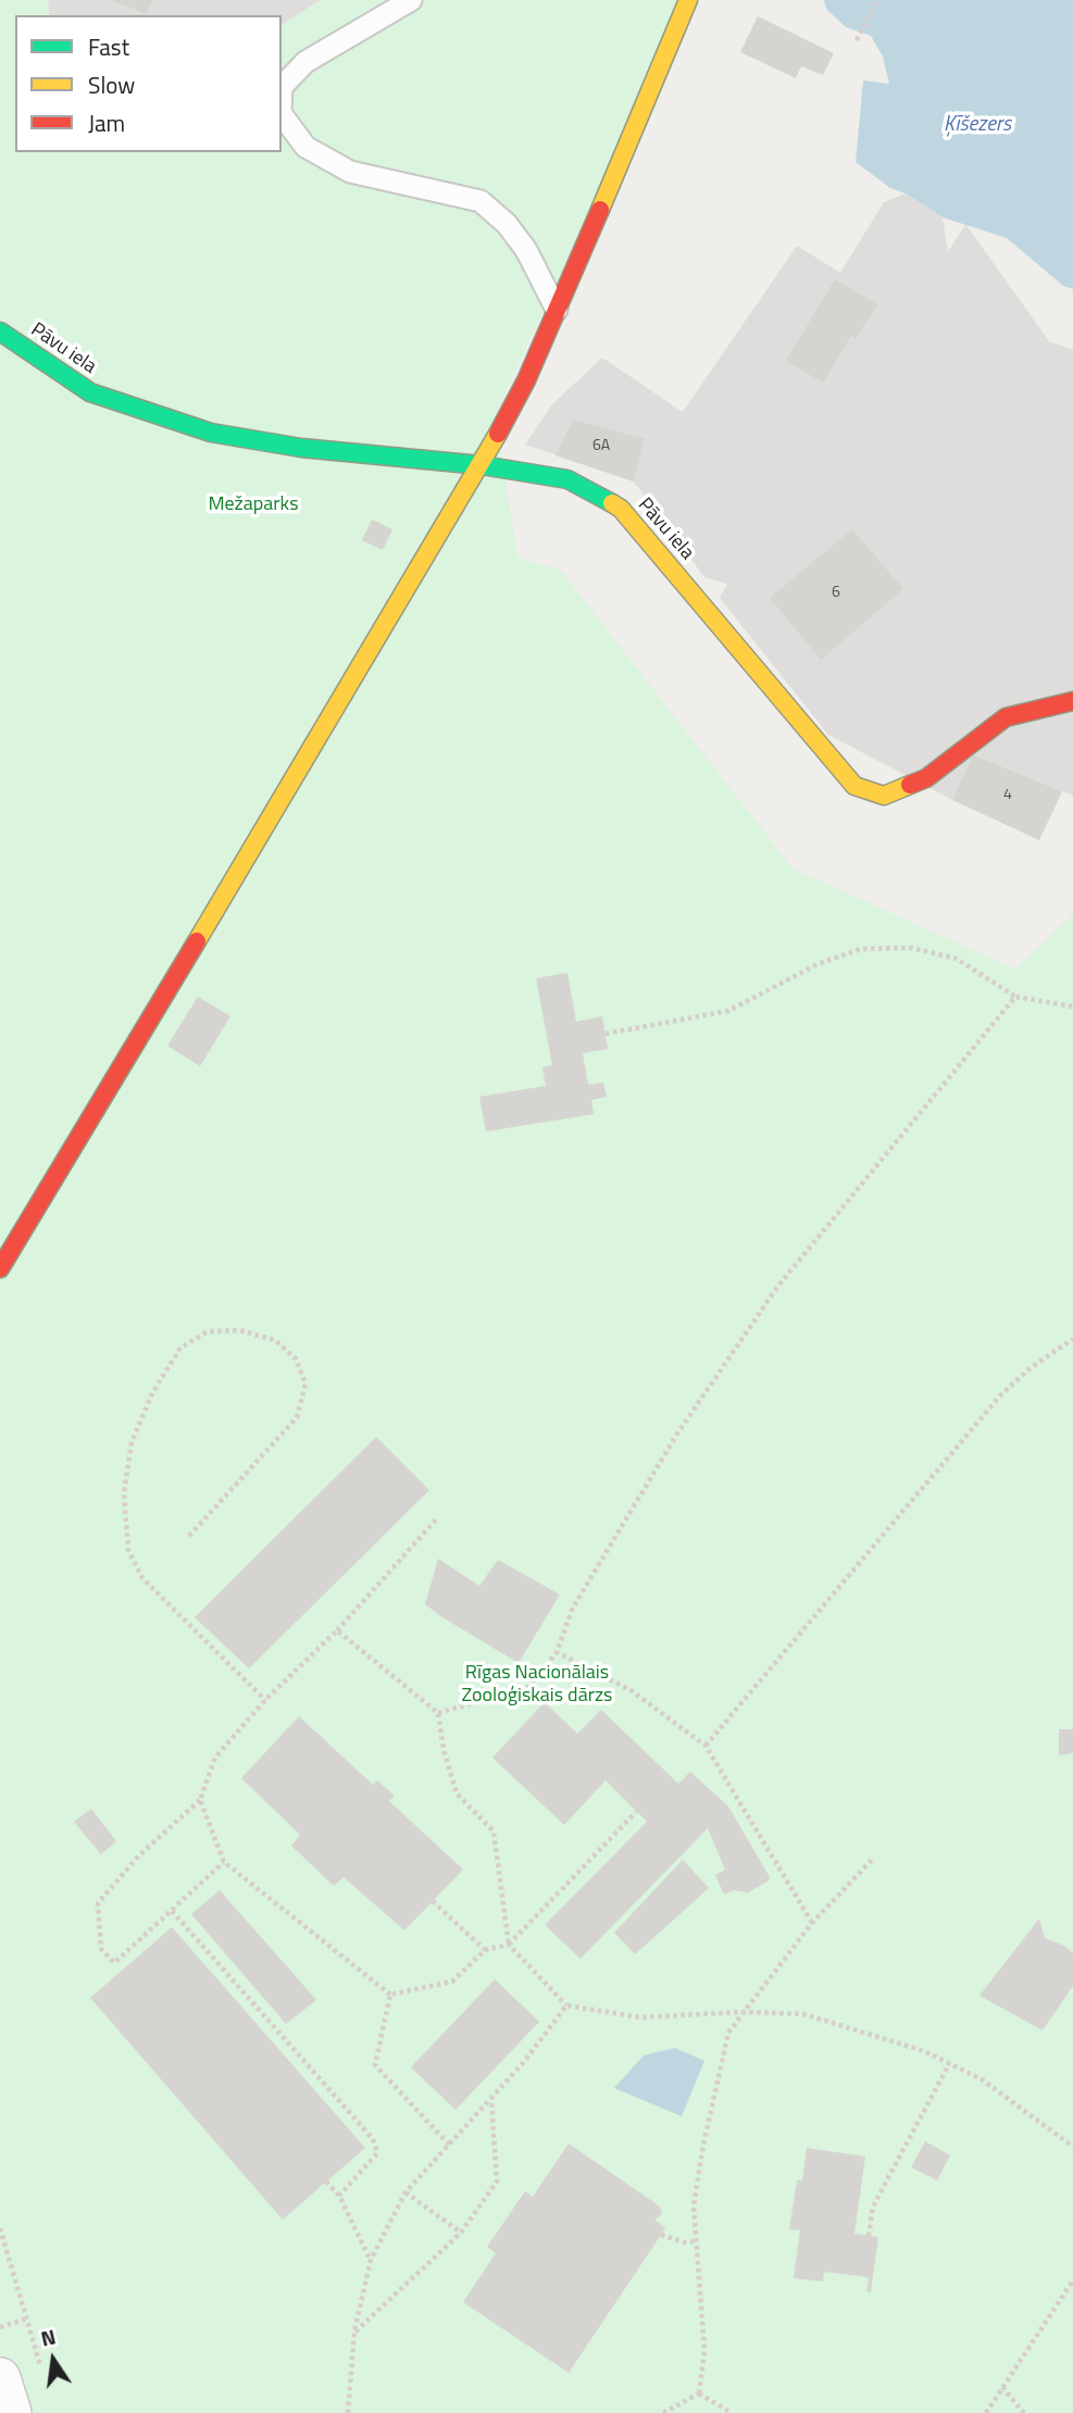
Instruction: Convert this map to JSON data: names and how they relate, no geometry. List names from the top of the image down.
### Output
{
  "streets": {
    "street": ["Pāvu iela"]
  },
  "water": ["Ķīšezers"],
  "parks": ["Mežaparks", "Rīgas Nacionālais Zooloģiskais dārzs"],
  "house_numbers": ["6A", "6", "4"],
  "legend": ["Fast", "Slow", "Jam"],
  "north": "top"
}
